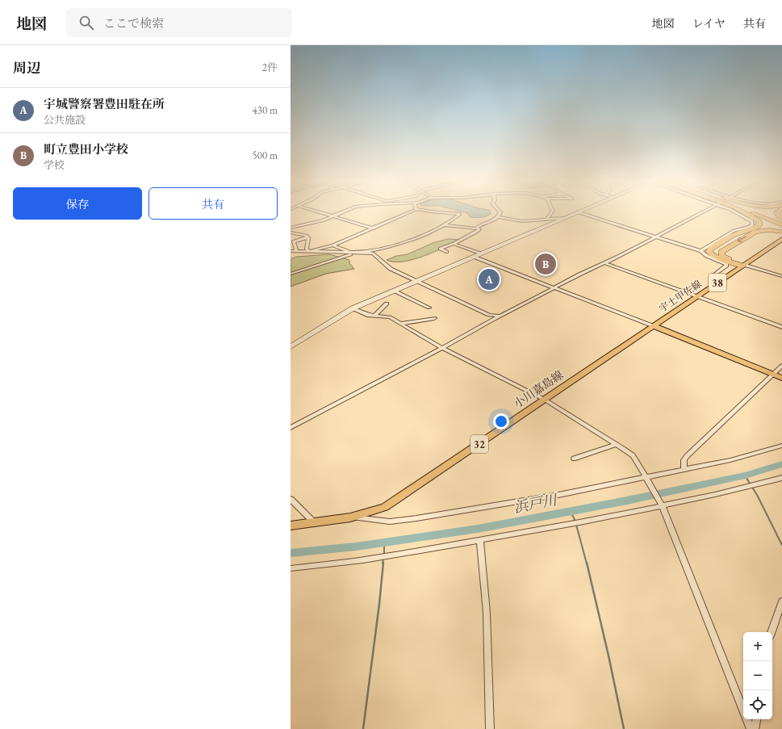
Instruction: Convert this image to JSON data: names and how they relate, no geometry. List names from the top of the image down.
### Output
{
  "streets": {
    "main road": [
      "38",
      "宇土甲佐線",
      "小川嘉島線",
      "32"
    ]
  },
  "crossings": [
    ["宇土甲佐線", "小川嘉島線"]
  ],
  "water": ["浜戸川"],
  "page": {
    "header": "地図",
    "search": "ここで検索",
    "nav": ["地図", "レイヤ", "共有"],
    "heading": ["周辺", "2件"],
    "list": [
      {
        "mark": "A",
        "name": "宇城警察署豊田駐在所",
        "note": "公共施設",
        "value": "430 m"
      },
      {
        "mark": "B",
        "name": "町立豊田小学校",
        "note": "学校",
        "value": "500 m"
      }
    ],
    "buttons": ["保存", "共有"],
    "pins": ["B", "A"],
    "map_buttons": ["+", "−"]
  }
}
